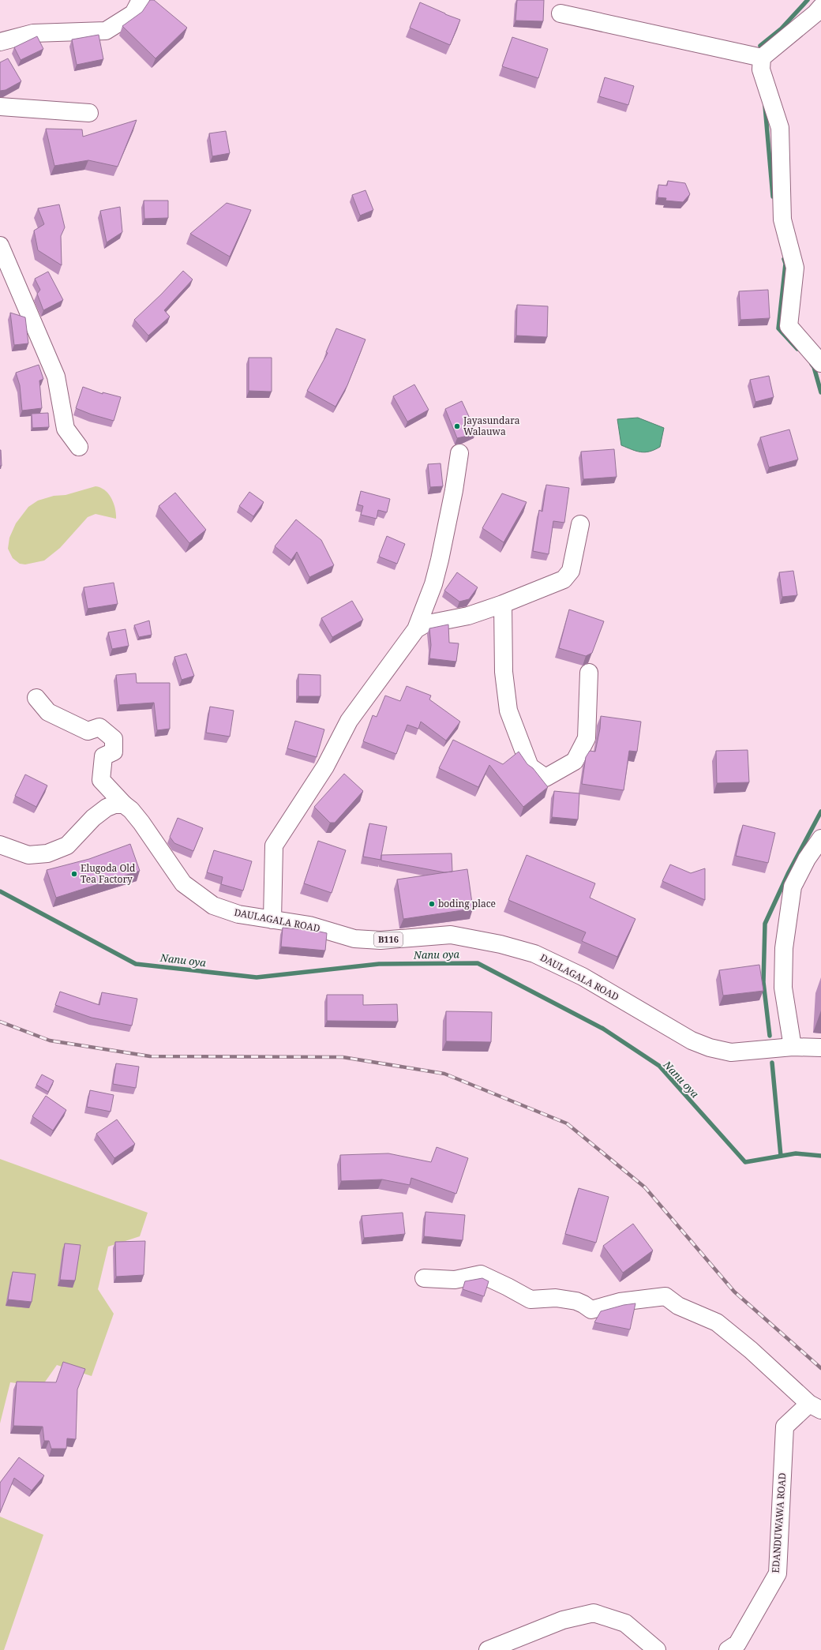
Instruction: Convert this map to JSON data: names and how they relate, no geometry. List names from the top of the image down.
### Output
{
  "streets": {
    "street": ["DAULAGALA ROAD", "B116", "EDANDUWAWA ROAD"]
  },
  "water": ["Nanu oya"],
  "places": ["Jayasundara Walauwa", "Elugoda Old Tea Factory", "boding place"]
}
